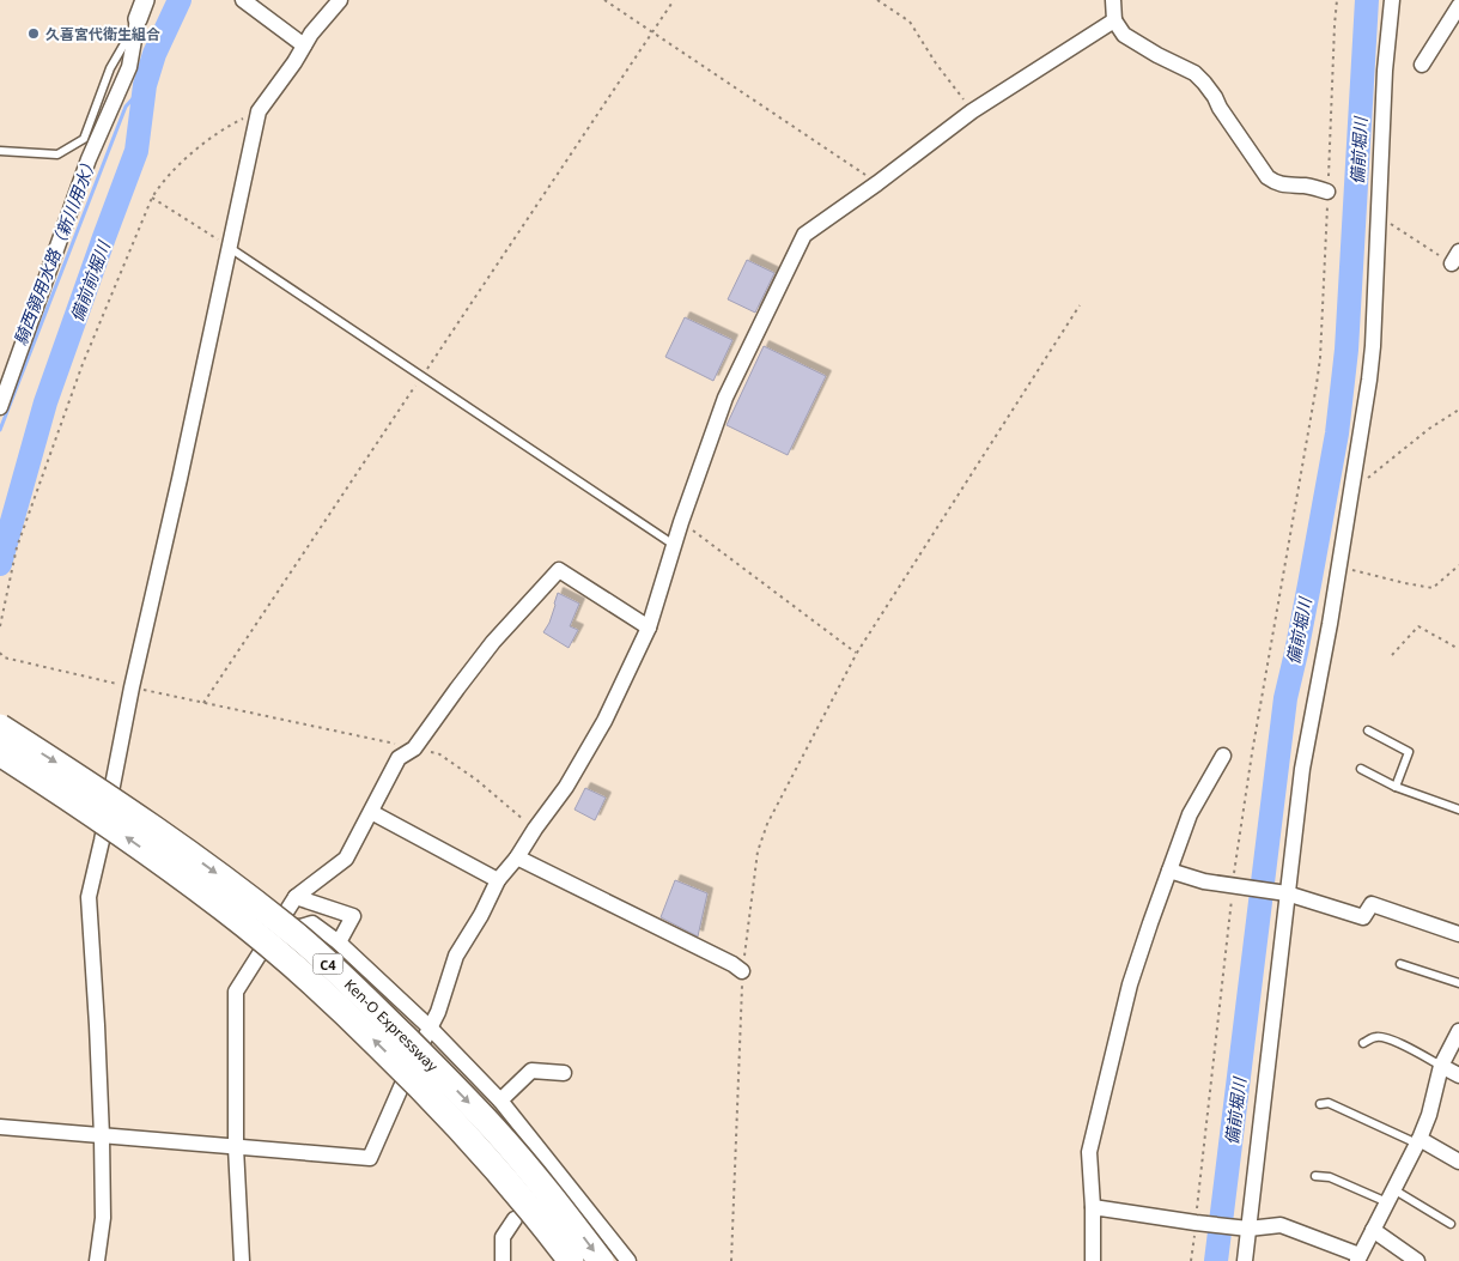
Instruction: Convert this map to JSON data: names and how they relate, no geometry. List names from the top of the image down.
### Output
{
  "streets": {
    "highway": ["C4", "Ken-O Expressway"]
  },
  "water": ["備前堀川", "騎西領用水路（新川用水）", "備前前堀川"],
  "places": ["久喜宮代衛生組合"]
}
